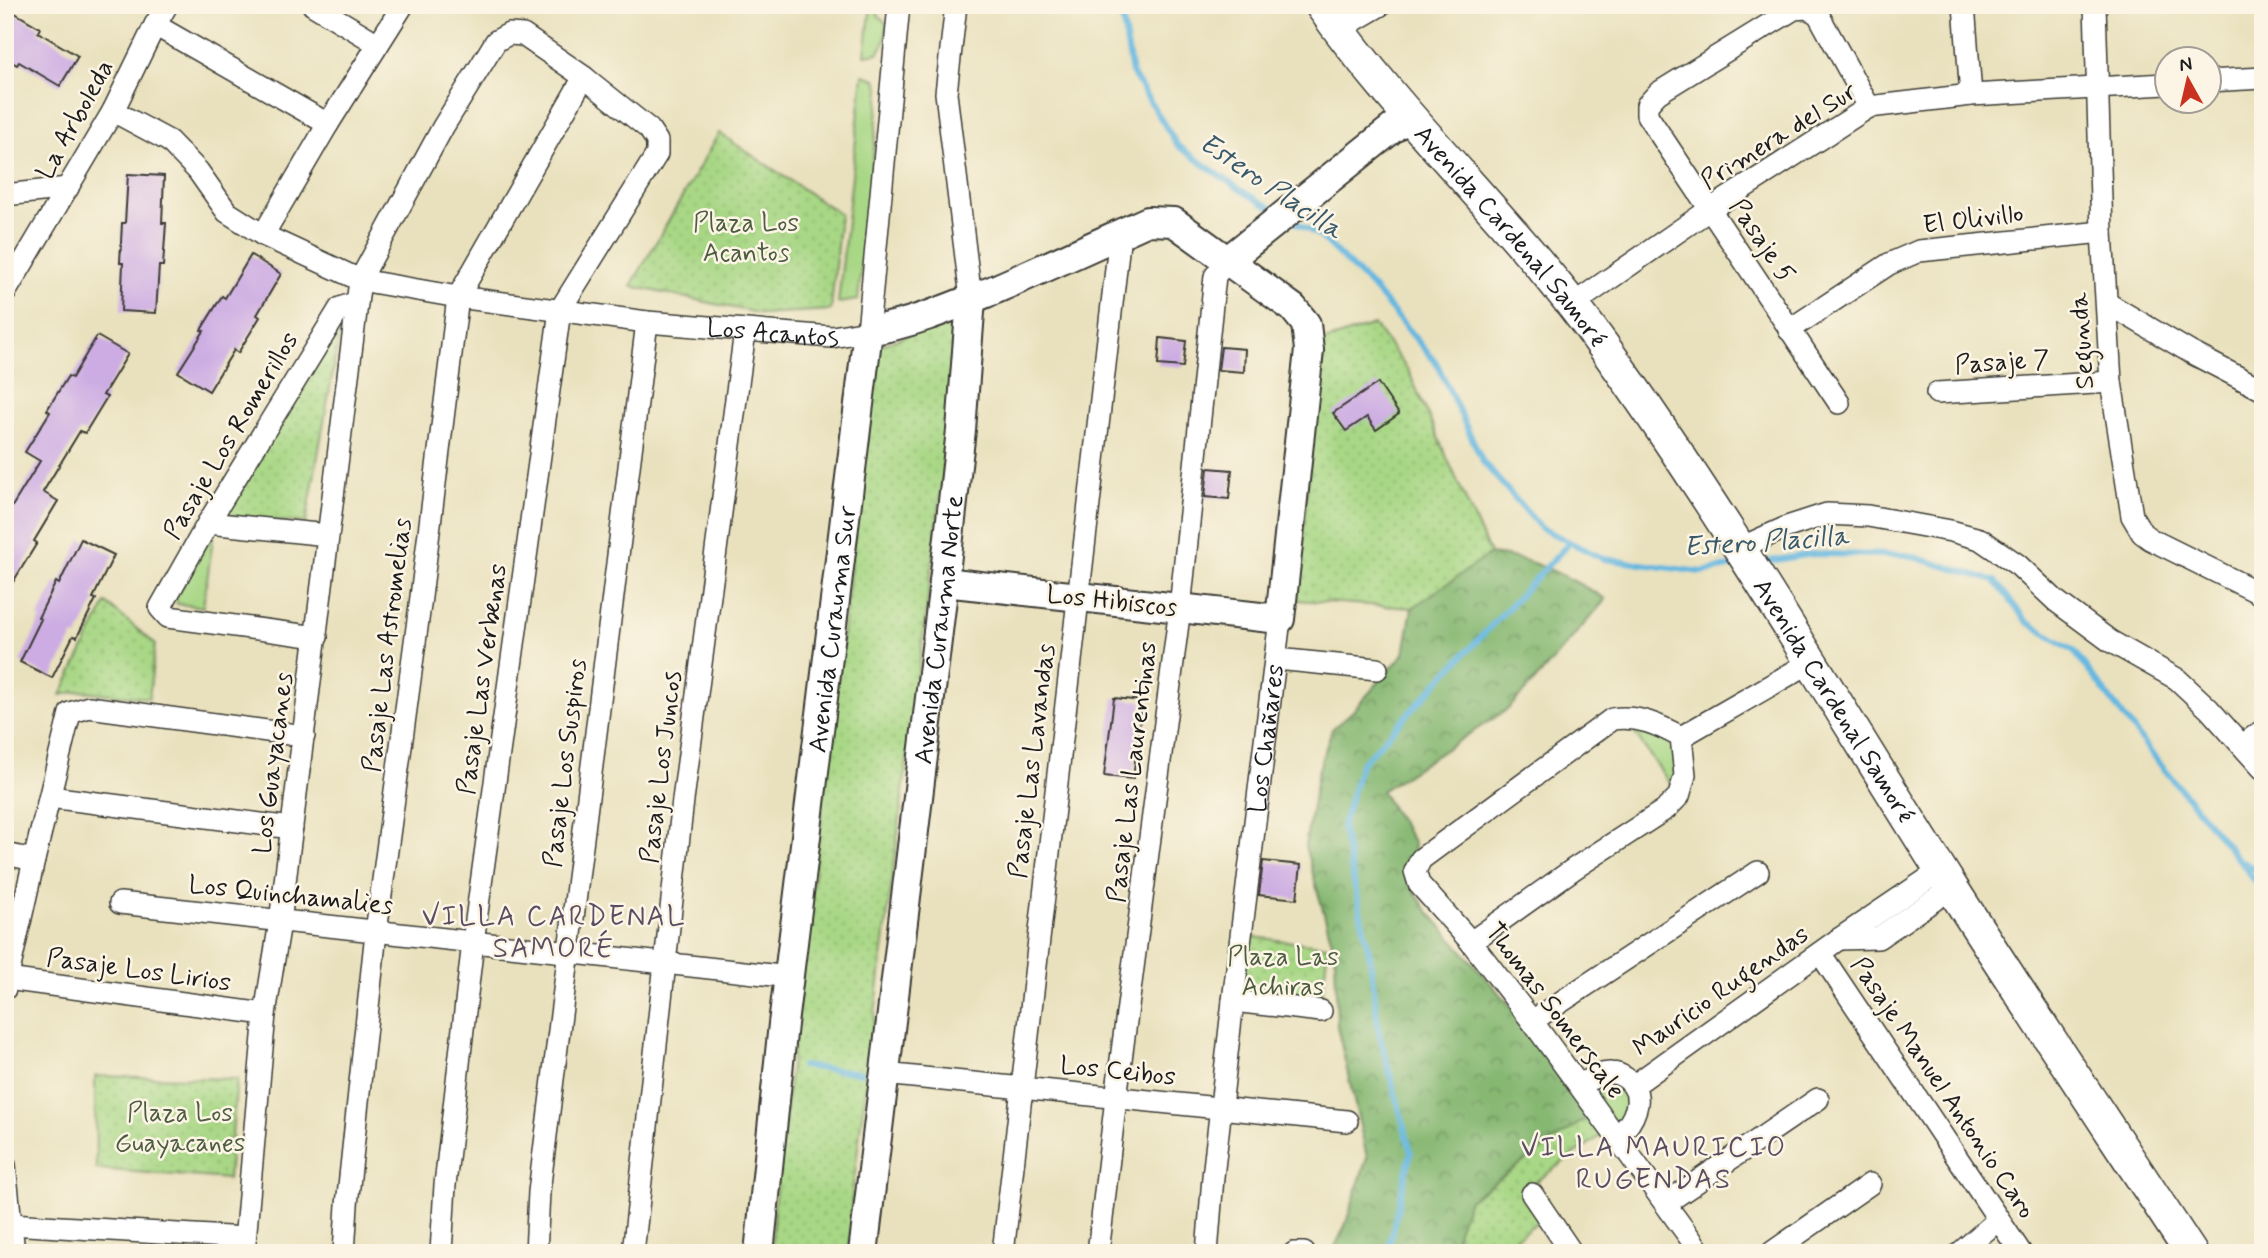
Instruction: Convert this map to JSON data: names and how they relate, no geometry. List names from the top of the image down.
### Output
{
  "streets": {
    "main road": ["Avenida Cardenal Samoré"],
    "street": [
      "La Arboleda",
      "Primera del Sur",
      "El Olivillo",
      "Pasaje 5",
      "Los Acantos",
      "Segunda",
      "Pasaje 7",
      "Pasaje Los Romerillos",
      "Los Hibiscos",
      "Avenida Curauma Sur",
      "Avenida Curauma Norte",
      "Pasaje Las Astromelias",
      "Pasaje Las Verbenas",
      "Los Chañares",
      "Pasaje Las Lavandas",
      "Los Guayacanes",
      "Pasaje Los Suspiros",
      "Pasaje Los Juncos",
      "Pasaje Las Laurentinas",
      "Los Quinchamalies",
      "Pasaje Los Lirios",
      "Mauricio Rugendas",
      "Thomas Somerscale",
      "Los Ceibos",
      "Pasaje Manuel Antonio Caro"
    ]
  },
  "crossings": [
    ["La Arboleda", "Los Acantos"],
    ["Primera del Sur", "Avenida Cardenal Samoré"],
    ["Primera del Sur", "Pasaje 5"],
    ["Primera del Sur", "Segunda"],
    ["El Olivillo", "Pasaje 5"],
    ["El Olivillo", "Segunda"],
    ["Avenida Cardenal Samoré", "Mauricio Rugendas"],
    ["Los Acantos", "Avenida Curauma Sur"],
    ["Los Acantos", "Avenida Curauma Norte"],
    ["Los Acantos", "Pasaje Las Astromelias"],
    ["Los Acantos", "Pasaje Las Verbenas"],
    ["Los Acantos", "Los Chañares"],
    ["Los Acantos", "Pasaje Las Lavandas"],
    ["Los Acantos", "Los Guayacanes"],
    ["Los Acantos", "Pasaje Los Suspiros"],
    ["Los Acantos", "Pasaje Los Juncos"],
    ["Los Acantos", "Pasaje Las Laurentinas"],
    ["Segunda", "Pasaje 7"],
    ["Pasaje Los Romerillos", "Los Guayacanes"],
    ["Los Hibiscos", "Avenida Curauma Norte"],
    ["Los Hibiscos", "Los Chañares"],
    ["Los Hibiscos", "Pasaje Las Lavandas"],
    ["Los Hibiscos", "Pasaje Las Laurentinas"],
    ["Avenida Curauma Sur", "Los Quinchamalies"],
    ["Avenida Curauma Norte", "Los Ceibos"],
    ["Pasaje Las Astromelias", "Pasaje Las Verbenas"],
    ["Pasaje Las Astromelias", "Los Quinchamalies"],
    ["Pasaje Las Verbenas", "Los Quinchamalies"],
    ["Los Chañares", "Pasaje Las Laurentinas"],
    ["Los Chañares", "Los Ceibos"],
    ["Pasaje Las Lavandas", "Los Ceibos"],
    ["Los Guayacanes", "Los Quinchamalies"],
    ["Los Guayacanes", "Pasaje Los Lirios"],
    ["Pasaje Los Suspiros", "Los Quinchamalies"],
    ["Pasaje Los Juncos", "Los Quinchamalies"],
    ["Pasaje Las Laurentinas", "Los Ceibos"],
    ["Mauricio Rugendas", "Thomas Somerscale"],
    ["Mauricio Rugendas", "Pasaje Manuel Antonio Caro"]
  ],
  "districts": ["VILLA CARDENAL SAMORÉ", "VILLA MAURICIO RUGENDAS"],
  "water": ["Estero Placilla"],
  "parks": ["Plaza Los Acantos", "Plaza Las Achiras", "Plaza Los Guayacanes"],
  "north": "top"
}
